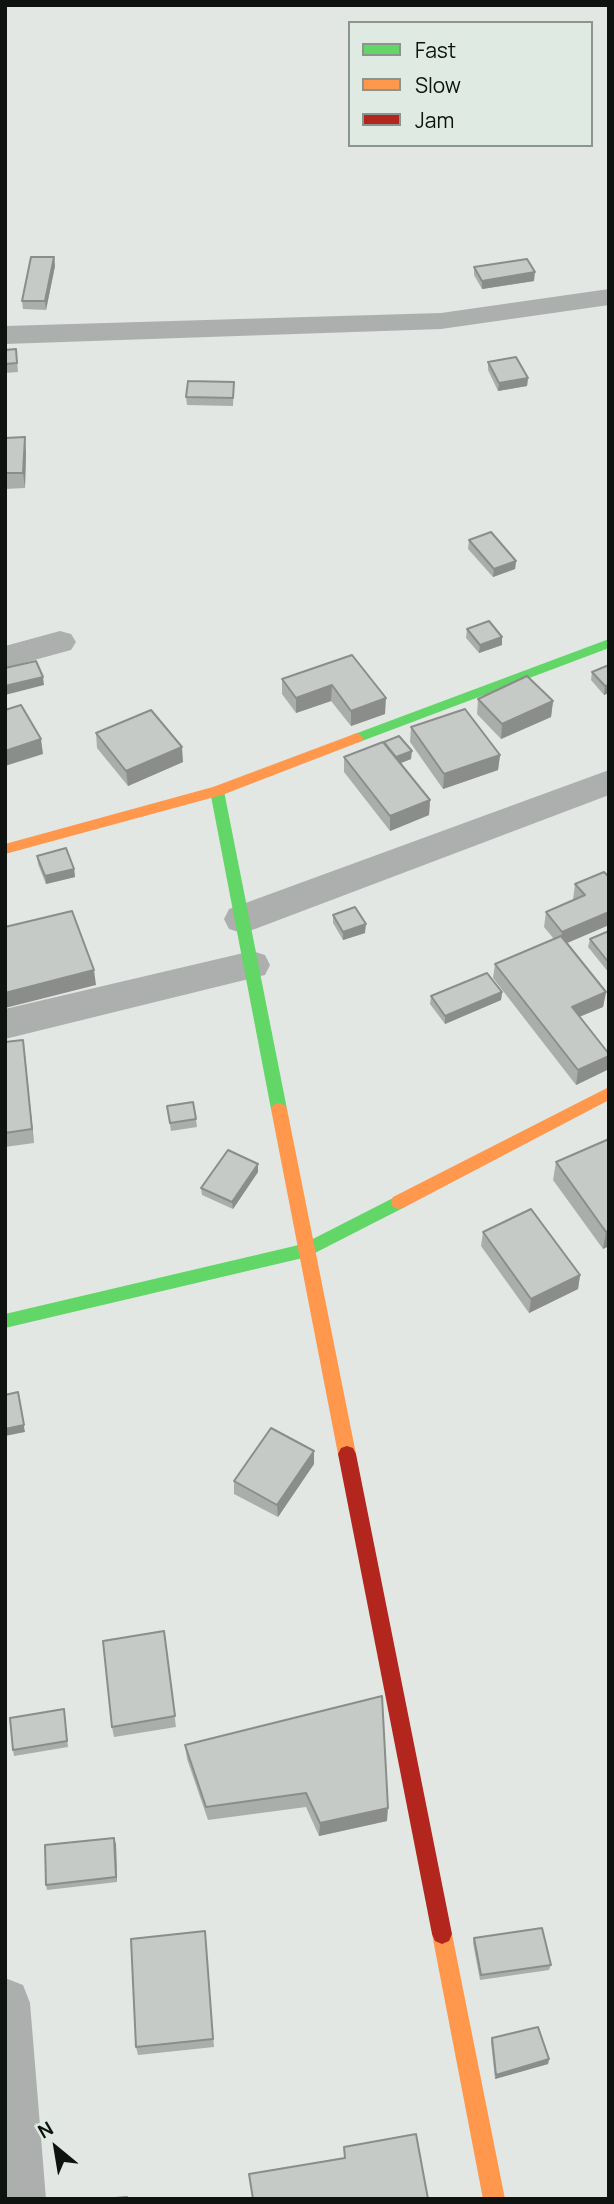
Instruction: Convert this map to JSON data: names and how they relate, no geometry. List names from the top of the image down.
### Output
{
  "legend": ["Fast", "Slow", "Jam"],
  "north": "top left"
}
